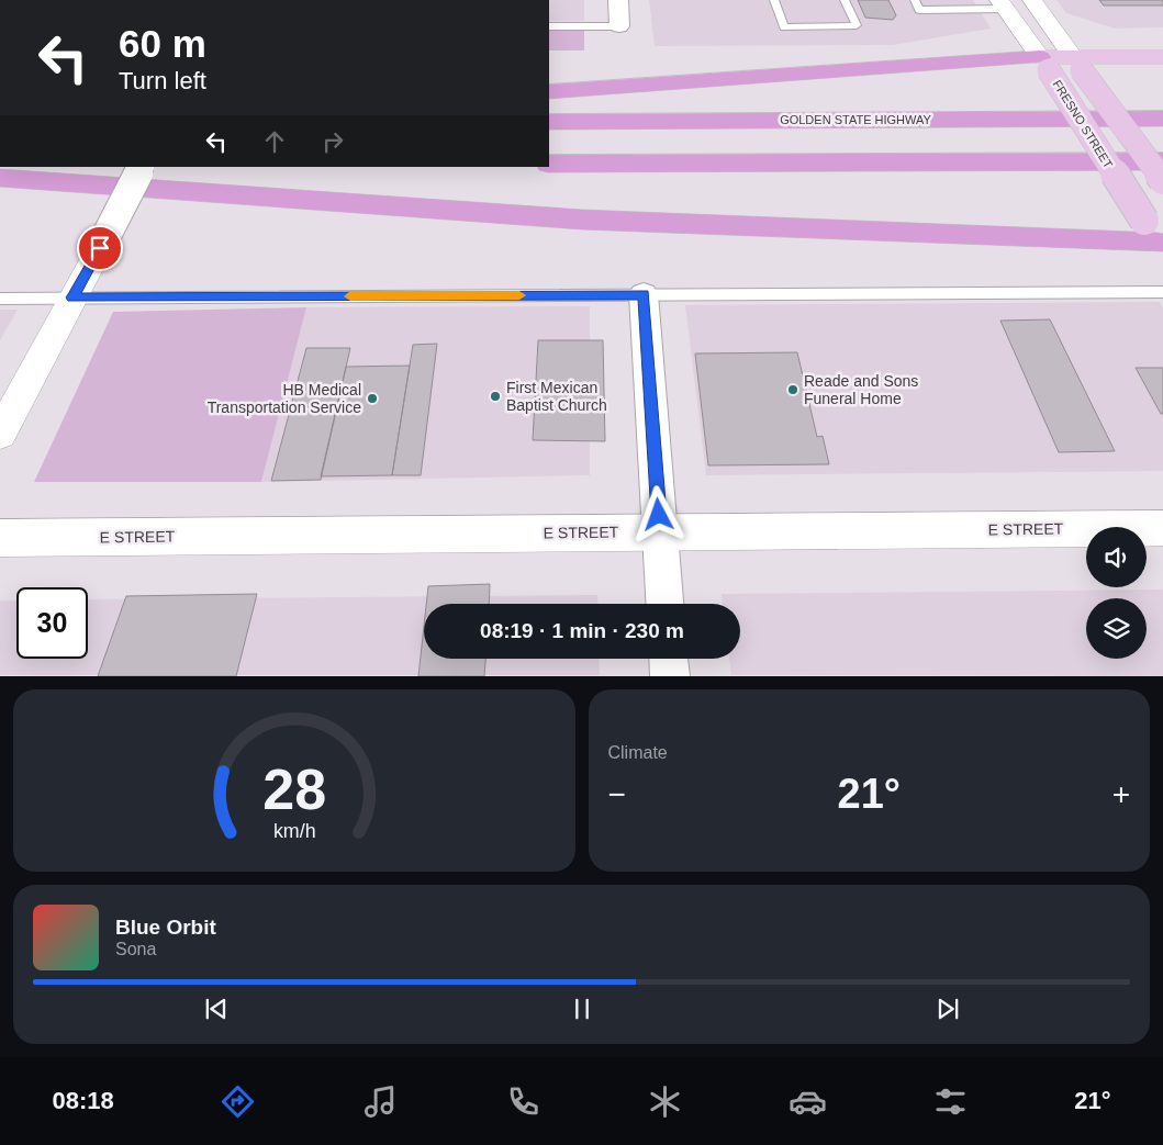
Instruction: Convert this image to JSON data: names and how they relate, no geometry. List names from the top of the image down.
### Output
{
  "streets": {
    "highway": ["GOLDEN STATE HIGHWAY"],
    "main road": ["FRESNO STREET"],
    "street": ["E STREET"]
  },
  "places": ["Reade and Sons Funeral Home", "First Mexican Baptist Church", "HB Medical Transportation Service"],
  "page": {
    "turn": ["60 m", "Turn left"],
    "limit": "30",
    "trip": "08:19 · 1 min · 230 m",
    "tile": "Climate",
    "heat": ["−", "21°", "+"],
    "song": ["Blue Orbit", "Sona"],
    "tabs": ["08:18", "21°"],
    "gauge": ["28", "km/h"]
  }
}
